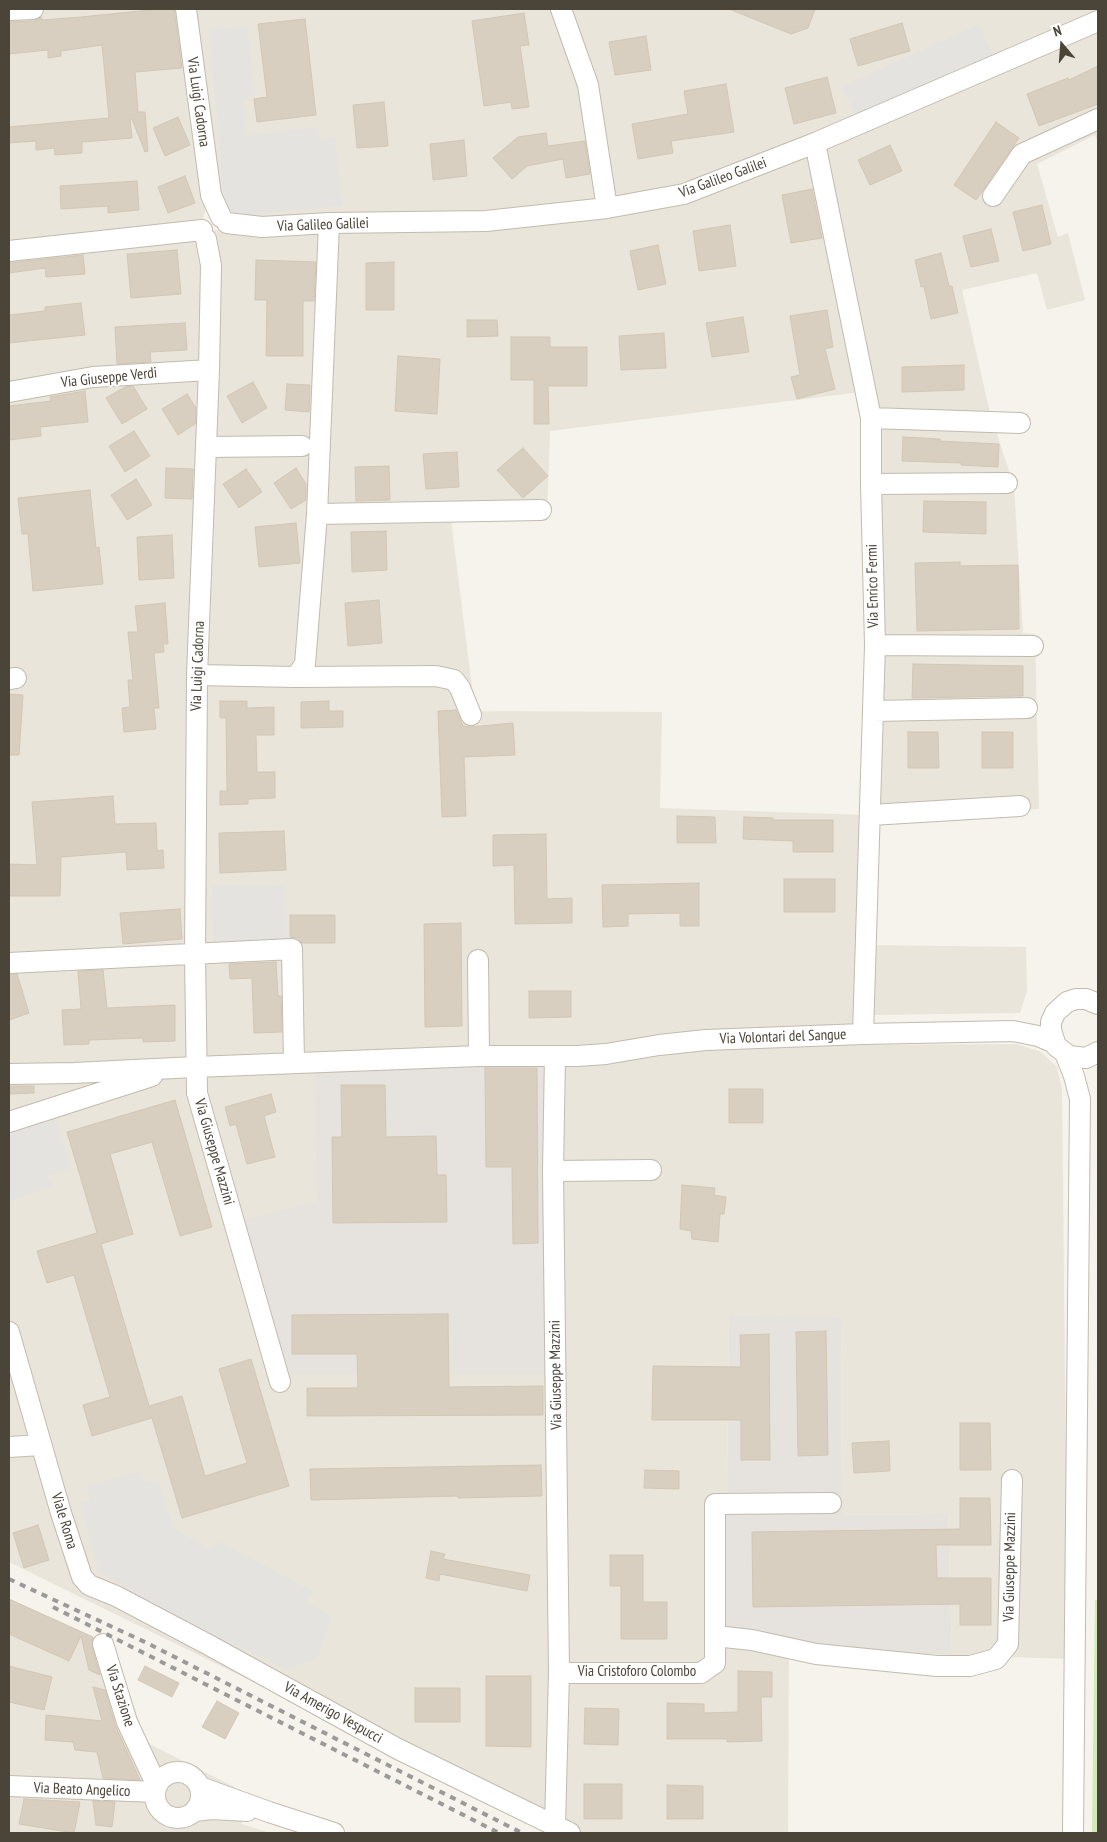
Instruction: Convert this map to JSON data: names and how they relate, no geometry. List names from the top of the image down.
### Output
{
  "streets": {
    "street": [
      "Via Luigi Cadorna",
      "Via Galileo Galilei",
      "Via Giuseppe Verdi",
      "Via Enrico Fermi",
      "Via Volontari del Sangue",
      "Via Giuseppe Mazzini",
      "Viale Roma",
      "Via Cristoforo Colombo",
      "Via Stazione",
      "Via Amerigo Vespucci",
      "Via Beato Angelico"
    ]
  },
  "crossings": [
    ["Via Luigi Cadorna", "Via Galileo Galilei"],
    ["Via Luigi Cadorna", "Via Giuseppe Verdi"],
    ["Via Luigi Cadorna", "Via Giuseppe Mazzini"],
    ["Via Galileo Galilei", "Via Enrico Fermi"],
    ["Via Enrico Fermi", "Via Volontari del Sangue"],
    ["Via Volontari del Sangue", "Via Giuseppe Mazzini"],
    ["Via Giuseppe Mazzini", "Via Cristoforo Colombo"],
    ["Viale Roma", "Via Amerigo Vespucci"],
    ["Via Cristoforo Colombo", "Via Amerigo Vespucci"],
    ["Via Stazione", "Via Beato Angelico"]
  ],
  "north": "top"
}
